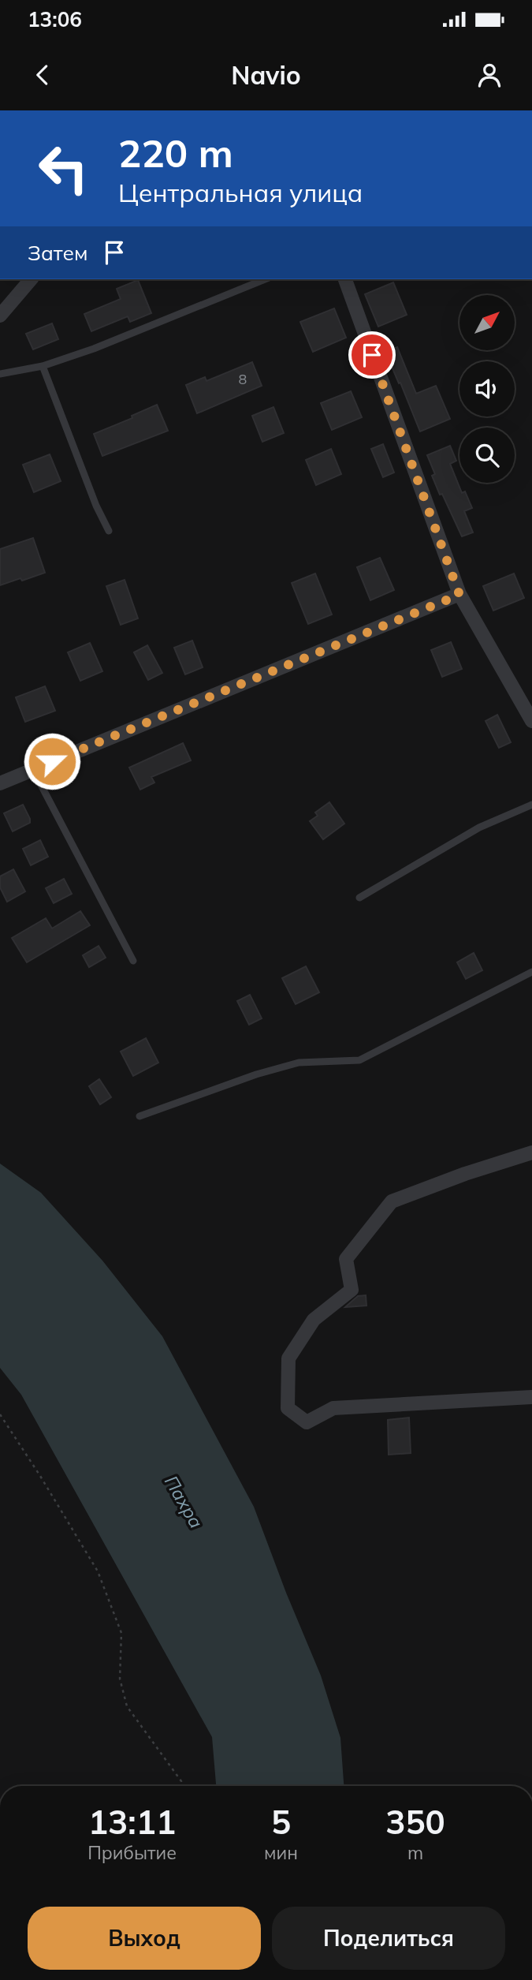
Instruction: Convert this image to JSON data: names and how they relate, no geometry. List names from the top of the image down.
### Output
{
  "water": ["Пахра"],
  "house_numbers": ["8"],
  "north": "top right",
  "page": {
    "status": "13:06",
    "header": "Navio",
    "turn": ["220 m", "Центральная улица"],
    "then": "Затем",
    "eta": [
      "13:11",
      "Прибытие",
      "5",
      "мин",
      "350",
      "m"
    ],
    "buttons": ["Выход", "Поделиться"]
  }
}
